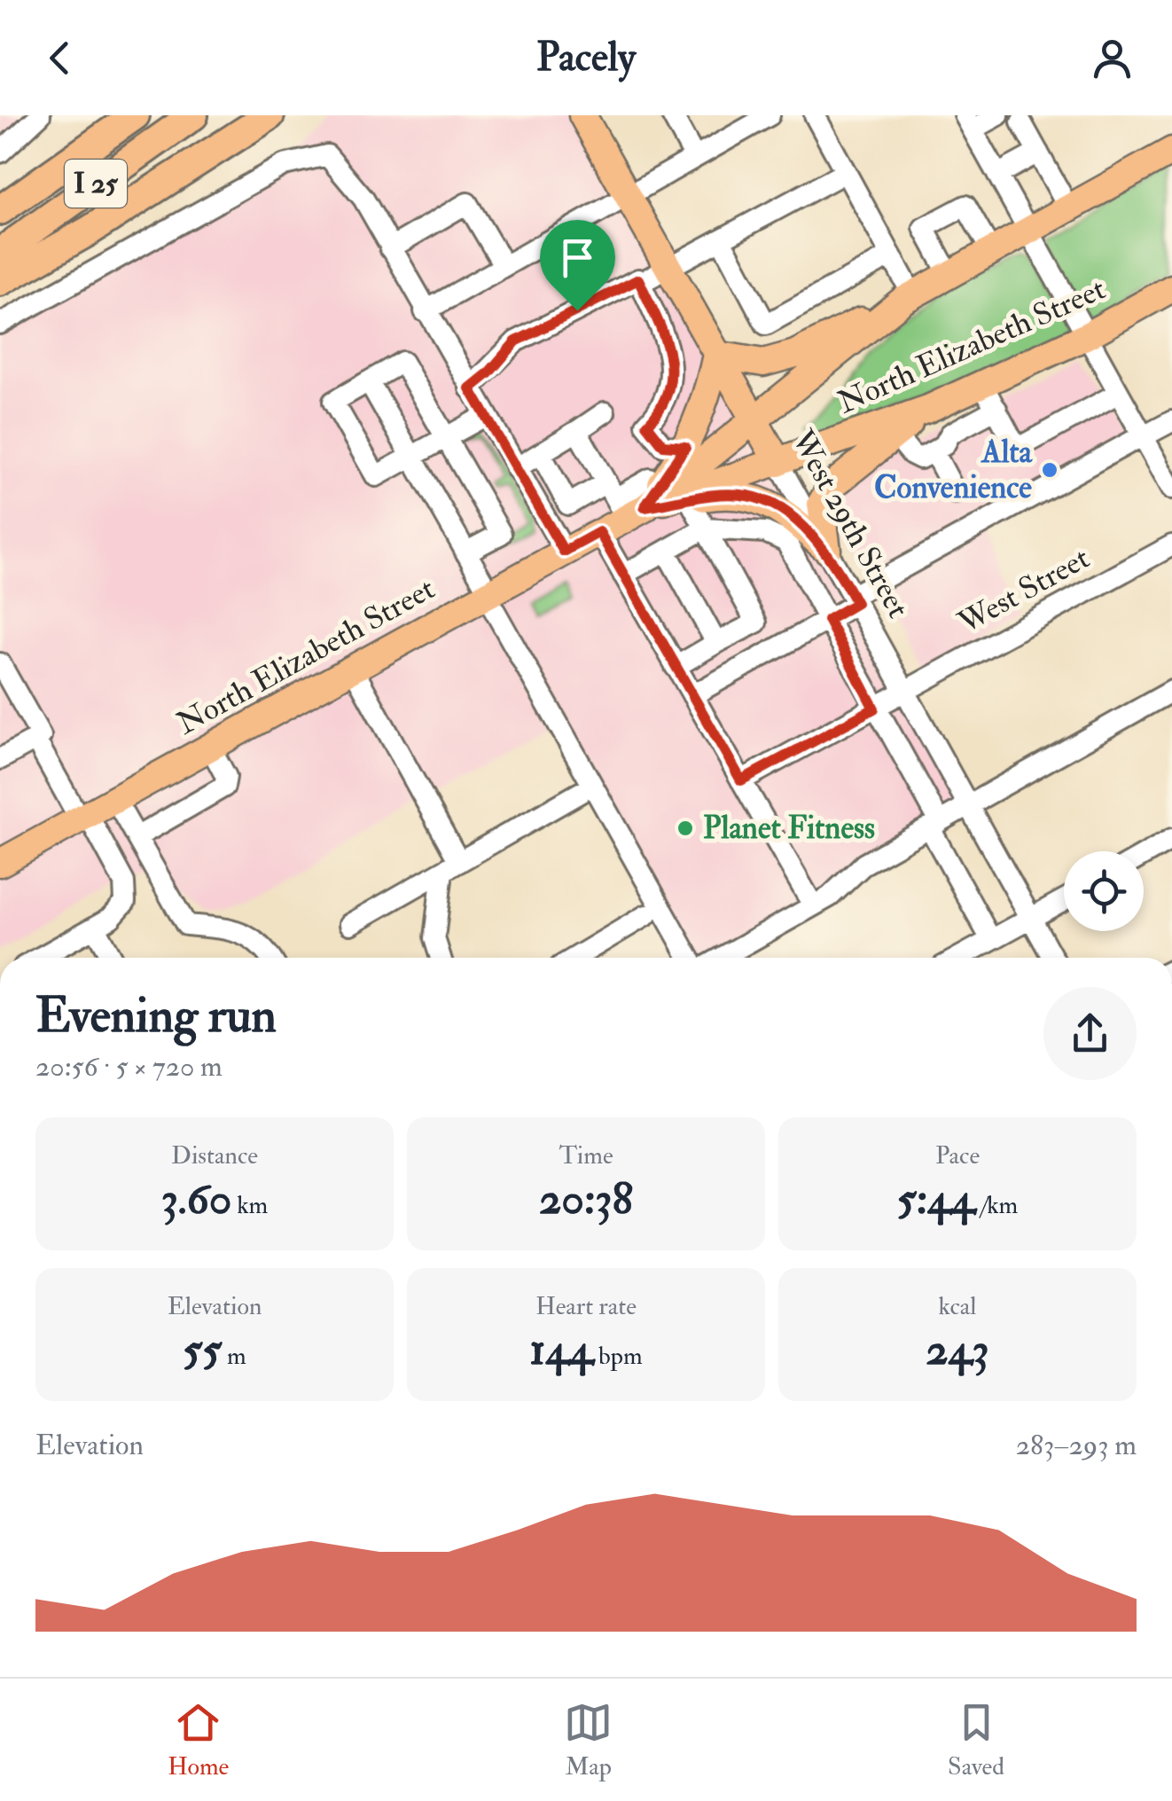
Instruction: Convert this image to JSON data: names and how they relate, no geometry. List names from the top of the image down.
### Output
{
  "streets": {
    "highway": ["I 25"],
    "main road": ["North Elizabeth Street", "West 29th Street"],
    "street": ["West Street"]
  },
  "crossings": [
    ["North Elizabeth Street", "West 29th Street"],
    ["West 29th Street", "West Street"]
  ],
  "places": ["Alta Convenience", "Planet Fitness"],
  "page": {
    "header": "Pacely",
    "heading": ["Evening run", "20:56 · 5 × 720 m"],
    "stats": [
      ["Distance", "3.60 km"],
      ["Time", "20:38"],
      ["Pace", "5:44 /km"],
      ["Elevation", "55 m"],
      ["Heart rate", "144 bpm"],
      ["kcal", "243"]
    ],
    "chart": ["Elevation", "283–293 m"],
    "tabs": ["Home", "Map", "Saved"]
  }
}
